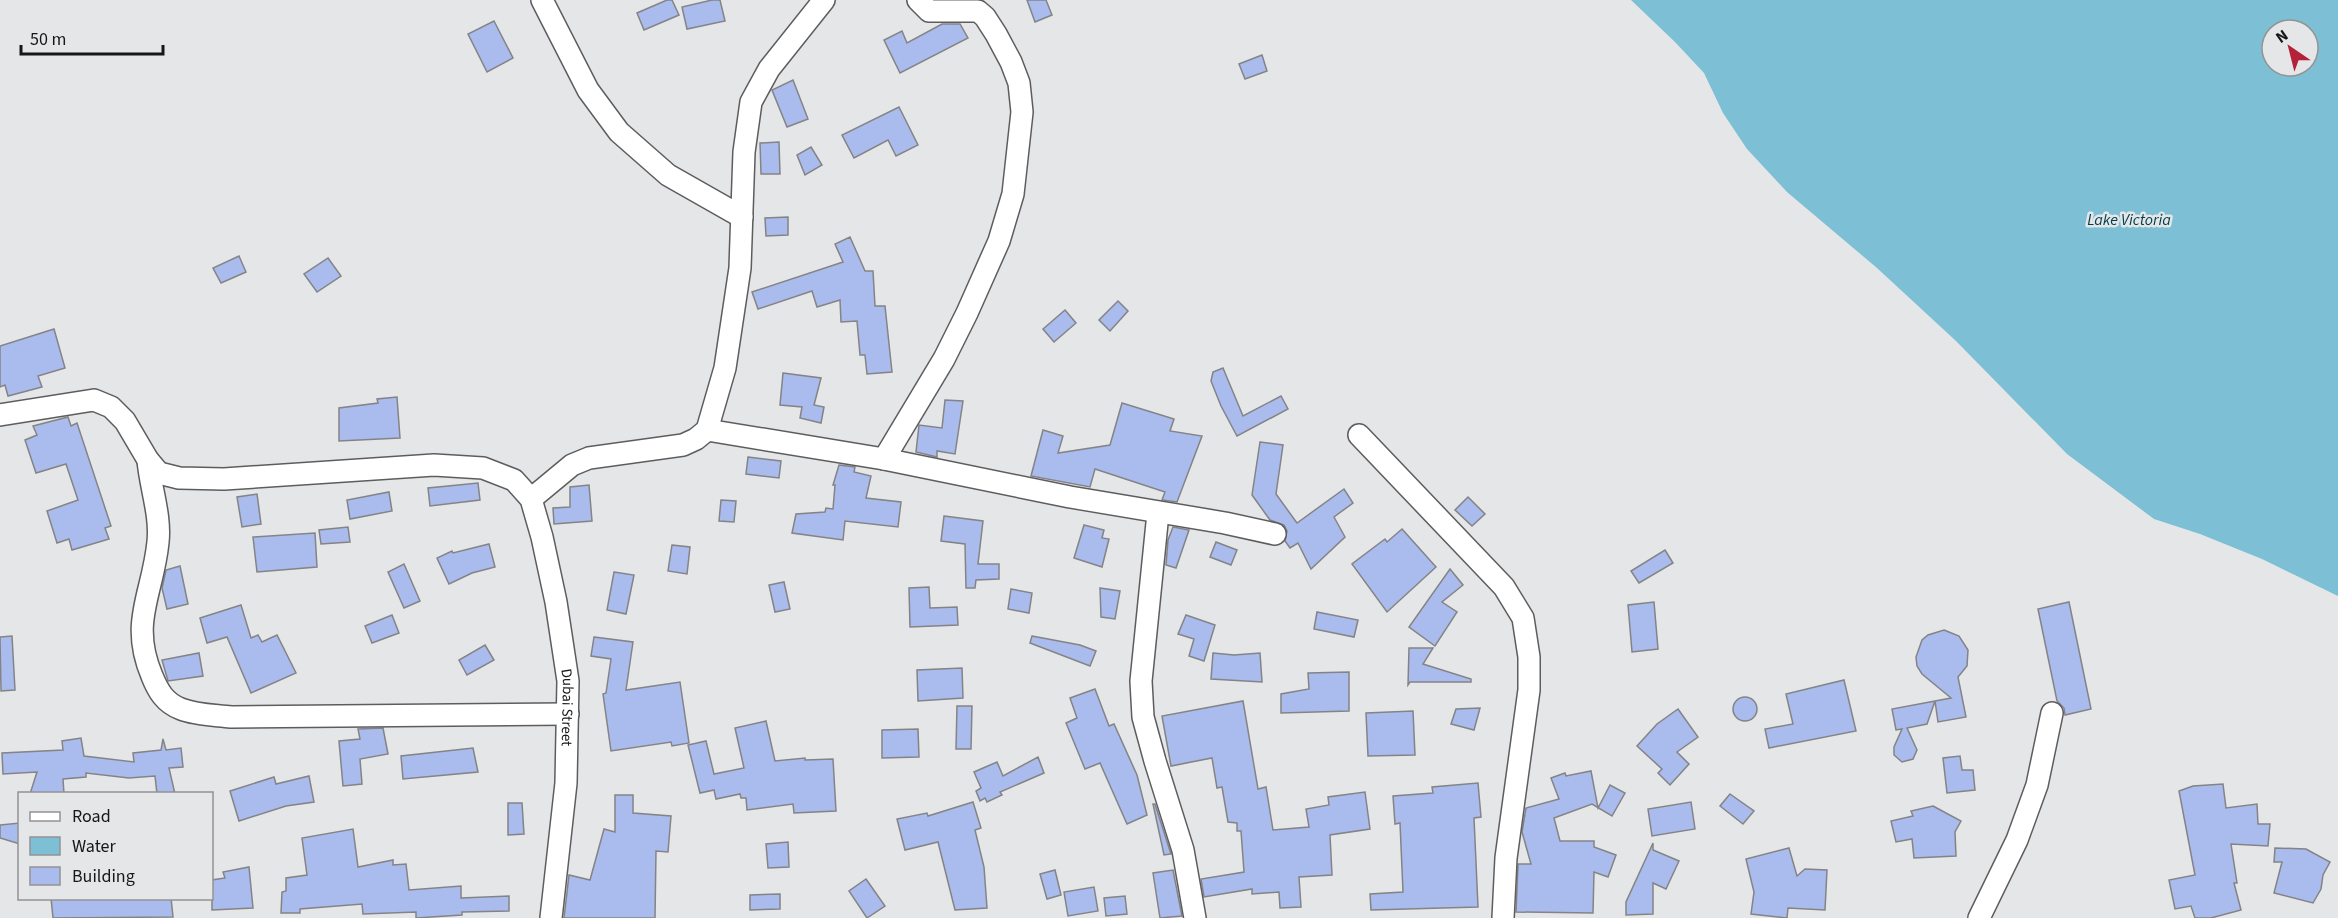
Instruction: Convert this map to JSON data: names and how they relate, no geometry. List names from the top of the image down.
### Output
{
  "streets": {
    "street": ["Dubai Street"]
  },
  "water": ["Lake Victoria"],
  "legend": ["Road", "Water", "Building"],
  "scale_bar": "50 m",
  "north": "top left"
}
